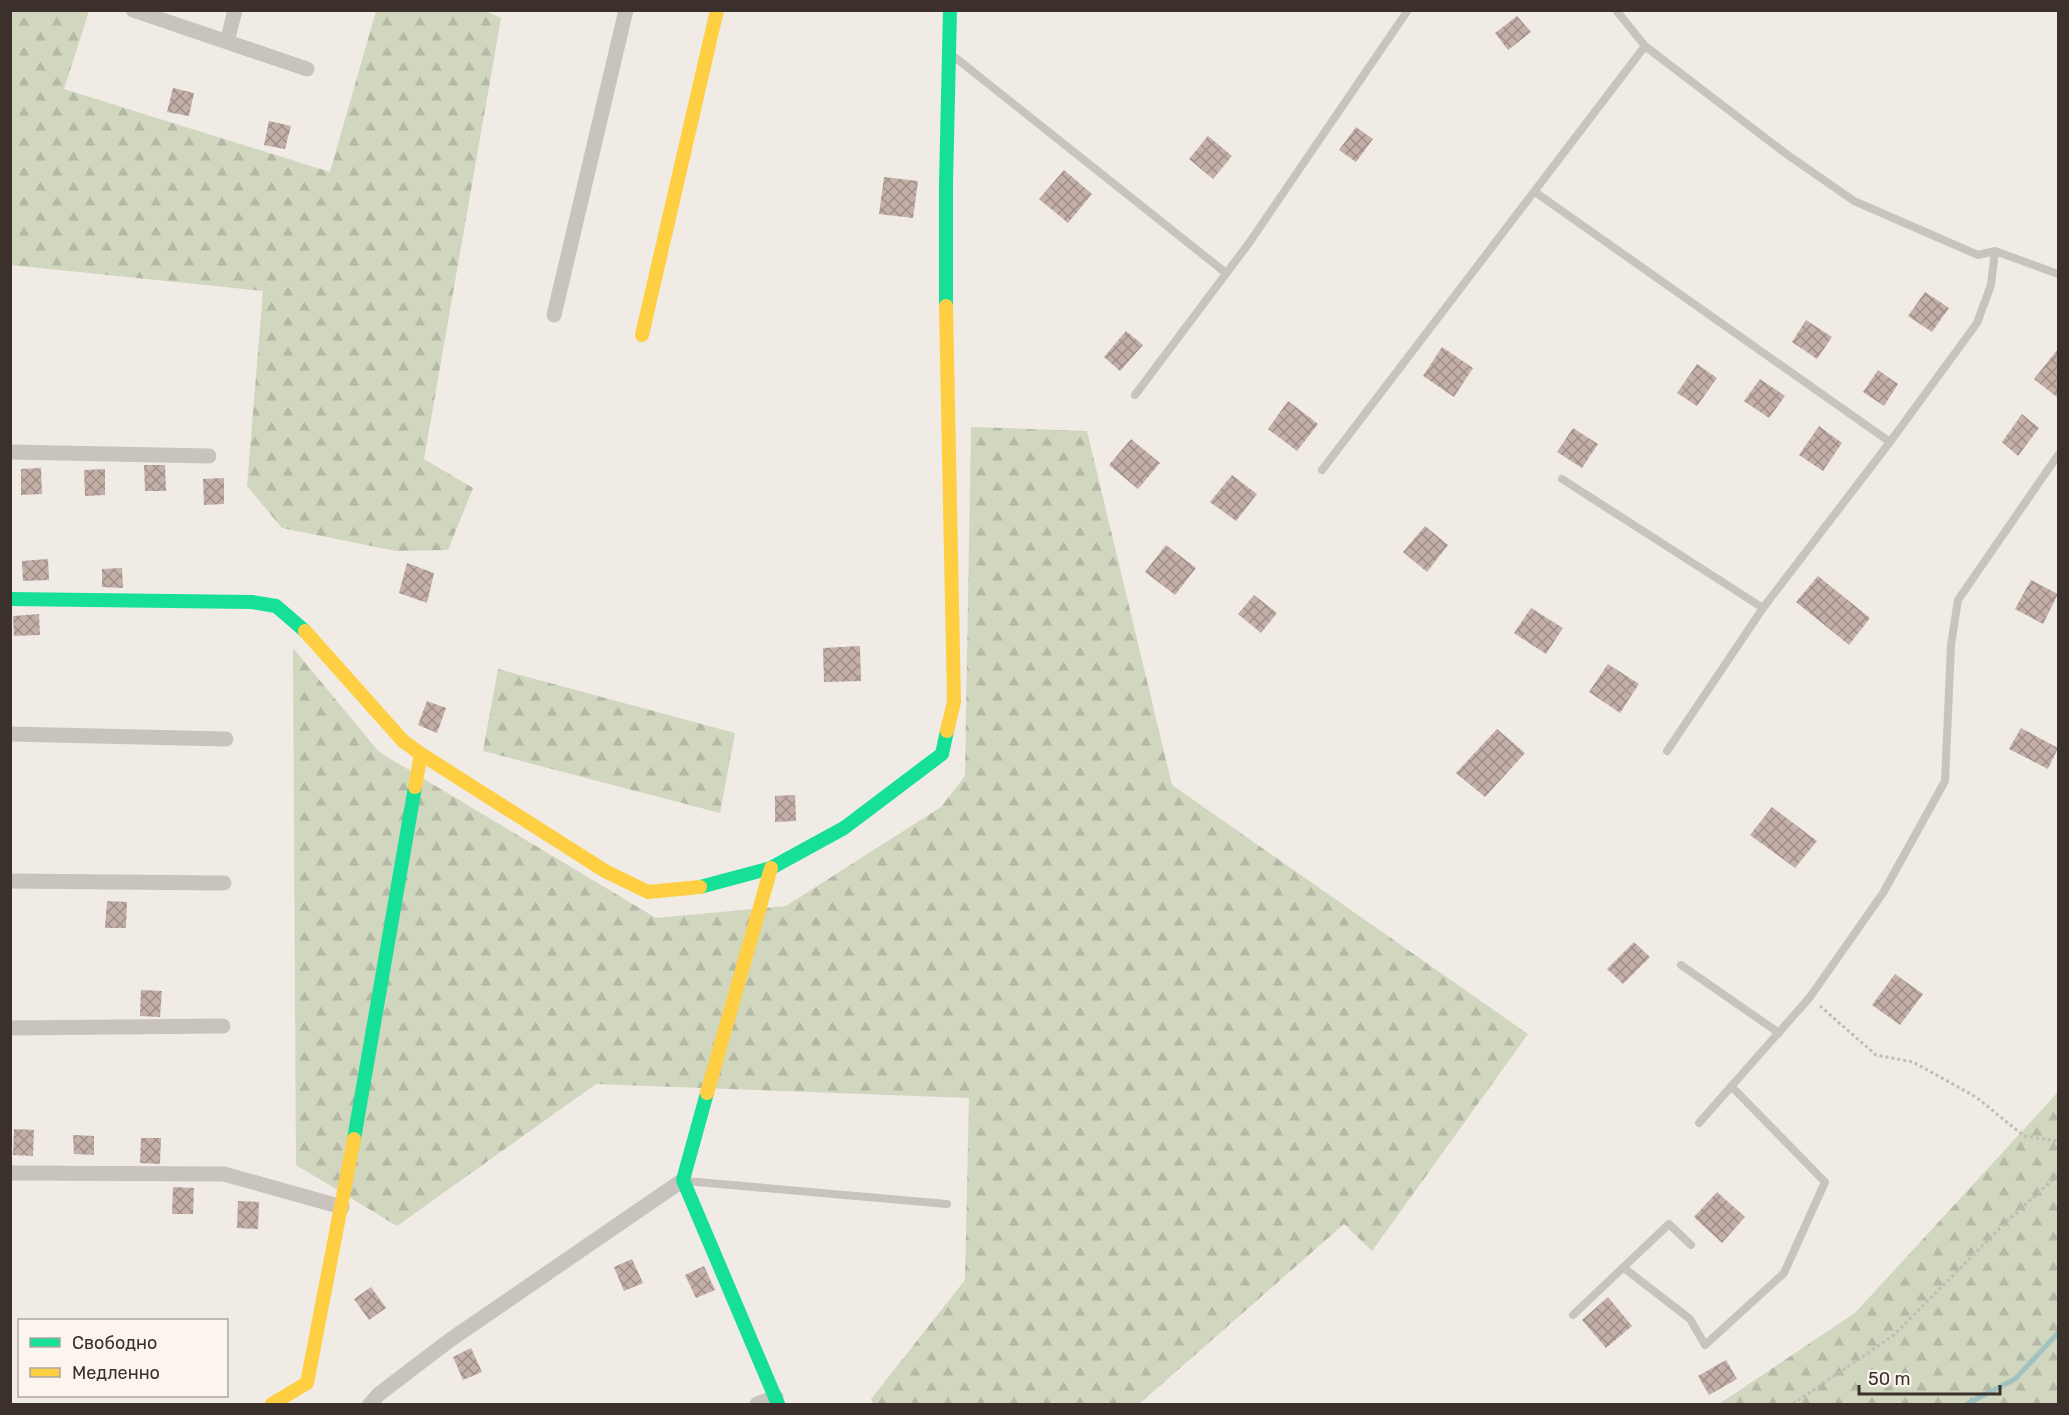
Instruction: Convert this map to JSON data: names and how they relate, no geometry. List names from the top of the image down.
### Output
{
  "legend": ["Свободно", "Медленно"],
  "scale_bar": "50 m"
}
